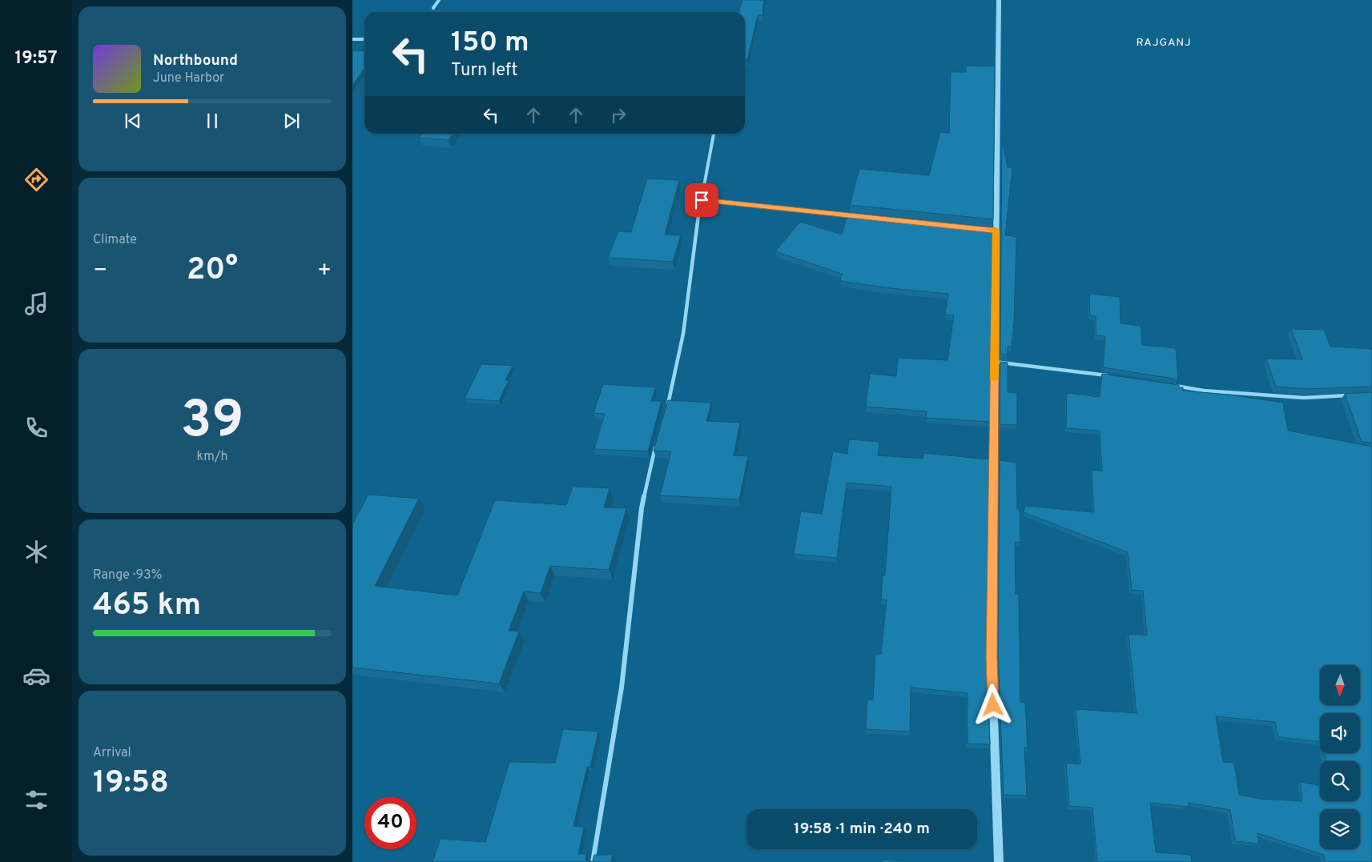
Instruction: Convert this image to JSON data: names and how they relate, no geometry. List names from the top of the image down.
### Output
{
  "districts": ["RAJGANJ"],
  "north": "bottom",
  "page": {
    "tabs": "19:57",
    "turn": ["150 m", "Turn left"],
    "song": ["Northbound", "June Harbor"],
    "tile": [
      "Climate",
      ["39", "km/h"],
      ["Range · 93%", "465 km"],
      ["Arrival", "19:58"]
    ],
    "heat": ["−", "20°", "+"],
    "limit": "40",
    "trip": "19:58 · 1 min · 240 m"
  }
}
